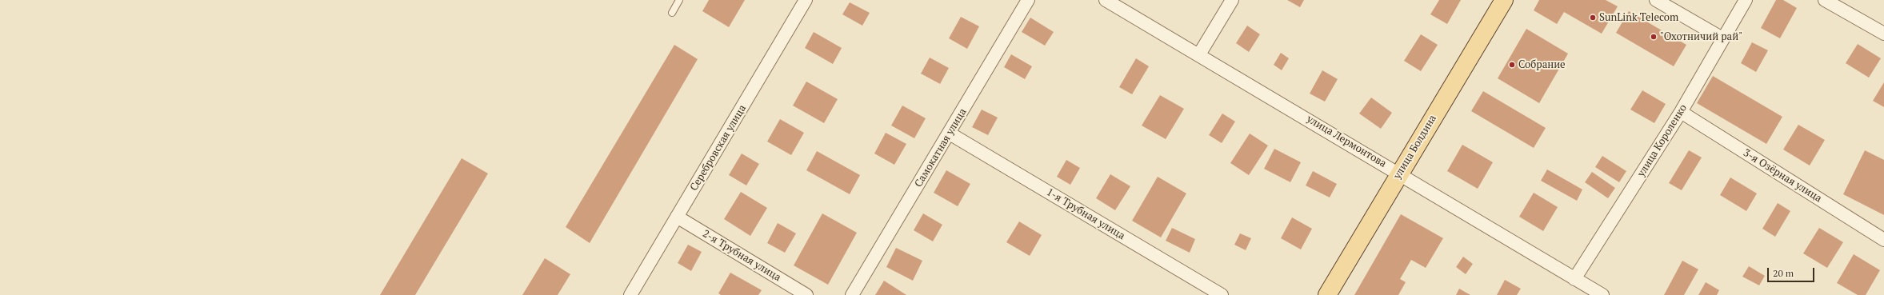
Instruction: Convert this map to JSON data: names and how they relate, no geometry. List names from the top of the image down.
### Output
{
  "streets": {
    "main road": ["улица Болдина"],
    "street": [
      "улица Короленко",
      "улица Лермонтова",
      "Серебровская улица",
      "Самокатная улица",
      "3-я Озёрная улица",
      "1-я Трубная улица",
      "2-я Трубная улица"
    ]
  },
  "crossings": [
    ["улица Короленко", "улица Лермонтова"],
    ["улица Короленко", "3-я Озёрная улица"],
    ["улица Лермонтова", "улица Болдина"],
    ["Серебровская улица", "2-я Трубная улица"],
    ["Самокатная улица", "1-я Трубная улица"]
  ],
  "places": ["SunLink Telecom", "\"Охотничий рай\"", "Собрание"],
  "scale_bar": "20 m"
}
